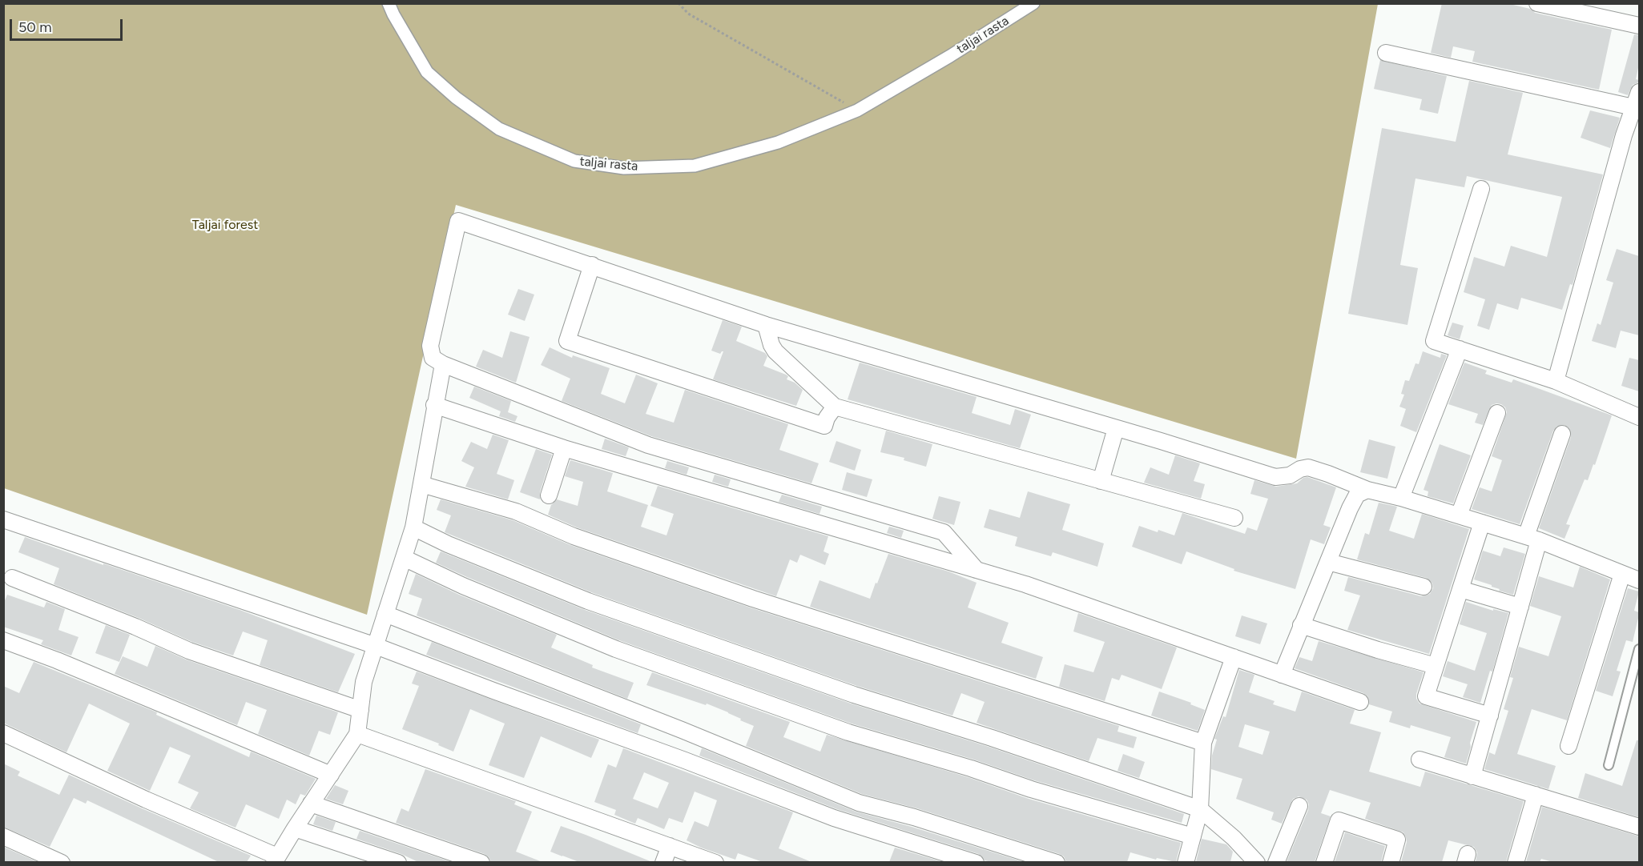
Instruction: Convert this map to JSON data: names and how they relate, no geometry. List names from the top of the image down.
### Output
{
  "streets": {
    "street": ["taljai rasta"]
  },
  "parks": ["Taljai forest"],
  "scale_bar": "50 m"
}
